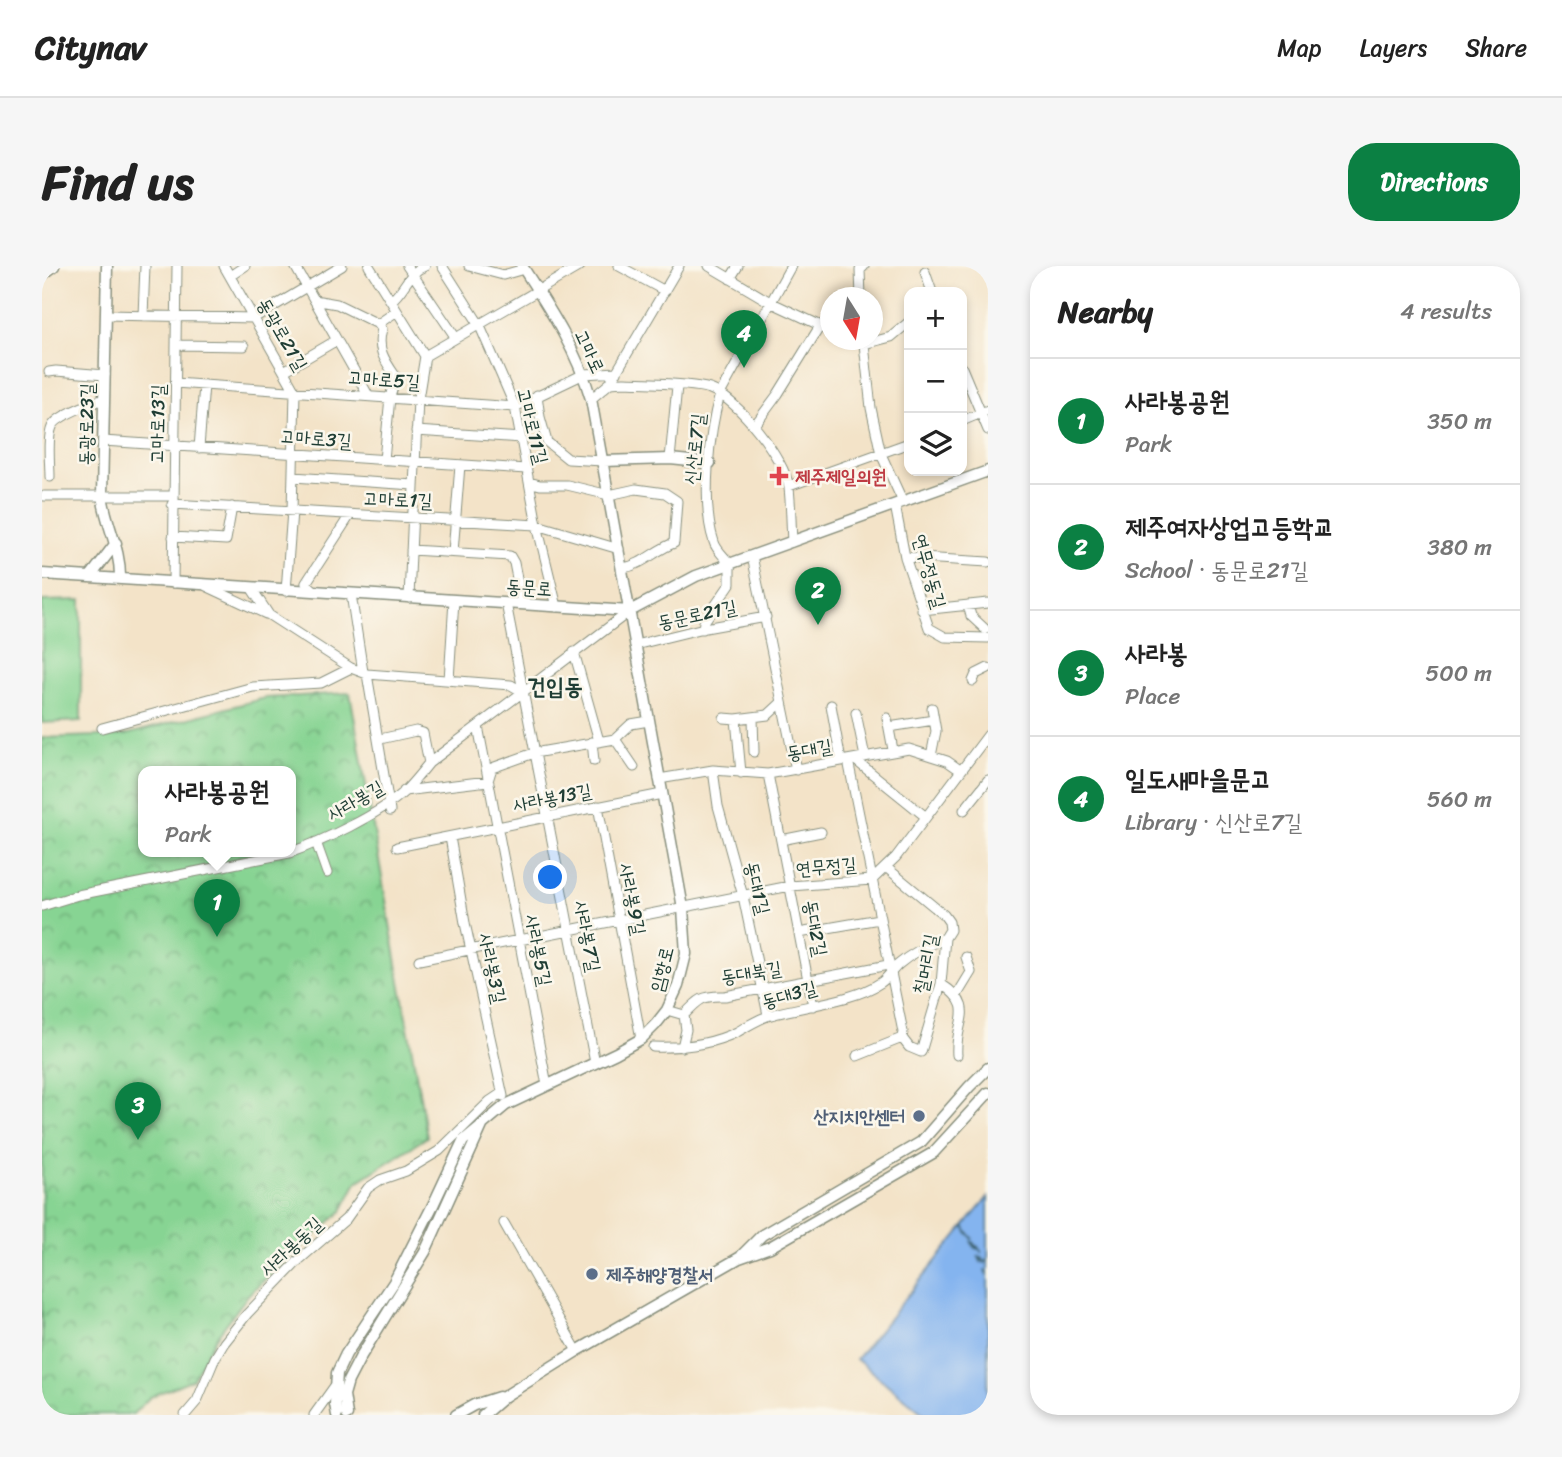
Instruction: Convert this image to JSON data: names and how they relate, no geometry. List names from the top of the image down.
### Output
{
  "streets": {
    "main road": [
      "고마로",
      "동광로23길",
      "동문로",
      "임항로"
    ],
    "street": [
      "동광로21길",
      "고마로5길",
      "고마로13길",
      "고마로11길",
      "고마로3길",
      "신산로7길",
      "고마로1길",
      "연무정동길",
      "동문로21길",
      "동대길",
      "사라봉13길",
      "사라봉길",
      "연무정길",
      "동대1길",
      "사라봉9길",
      "동대2길",
      "사라봉7길",
      "사라봉5길",
      "칠머리길",
      "사라봉3길",
      "동대북길",
      "동대3길",
      "사라봉동길"
    ]
  },
  "crossings": [
    ["동광로21길", "고마로5길"],
    ["동광로21길", "고마로3길"],
    ["동광로21길", "고마로1길"],
    ["동광로21길", "동문로"],
    ["고마로", "고마로1길"],
    ["고마로", "동문로"],
    ["고마로", "사라봉길"],
    ["고마로", "임항로"],
    ["고마로5길", "고마로13길"],
    ["고마로5길", "고마로11길"],
    ["동광로23길", "고마로3길"],
    ["동광로23길", "고마로1길"],
    ["동광로23길", "동문로"],
    ["고마로13길", "고마로3길"],
    ["고마로13길", "고마로1길"],
    ["고마로13길", "동문로"],
    ["고마로11길", "고마로3길"],
    ["고마로11길", "고마로1길"],
    ["고마로11길", "동문로"],
    ["동문로", "사라봉길"],
    ["동문로", "사라봉7길"],
    ["동문로", "임항로"],
    ["동문로21길", "동대길"],
    ["동문로21길", "임항로"],
    ["동대길", "연무정길"],
    ["동대길", "동대1길"],
    ["동대길", "동대2길"],
    ["동대길", "임항로"],
    ["사라봉13길", "사라봉9길"],
    ["사라봉13길", "사라봉7길"],
    ["사라봉13길", "사라봉5길"],
    ["사라봉13길", "사라봉3길"],
    ["사라봉13길", "임항로"],
    ["사라봉길", "사라봉7길"],
    ["사라봉길", "사라봉5길"],
    ["사라봉길", "임항로"],
    ["연무정길", "동대1길"],
    ["연무정길", "사라봉9길"],
    ["연무정길", "동대2길"],
    ["연무정길", "사라봉7길"],
    ["연무정길", "사라봉5길"],
    ["연무정길", "칠머리길"],
    ["연무정길", "사라봉3길"],
    ["연무정길", "임항로"],
    ["동대1길", "동대북길"],
    ["동대1길", "동대3길"],
    ["사라봉9길", "임항로"],
    ["동대2길", "동대북길"],
    ["동대2길", "동대3길"],
    ["사라봉7길", "임항로"],
    ["사라봉5길", "임항로"],
    ["칠머리길", "동대3길"],
    ["사라봉3길", "임항로"],
    ["사라봉3길", "사라봉동길"],
    ["동대북길", "동대3길"]
  ],
  "districts": ["건입동"],
  "places": {
    "health": ["제주제일의원"],
    "other": ["산지치안센터", "제주해양경찰서"]
  },
  "north": "bottom",
  "page": {
    "header": "Citynav",
    "nav": ["Map", "Layers", "Share"],
    "title": "Find us",
    "buttons": "Directions",
    "heading": ["Nearby", "4 results"],
    "map_buttons": ["+", "−"],
    "pins": [
      "4",
      "2",
      "1",
      "3"
    ],
    "list": [
      {
        "mark": "1",
        "name": "사라봉공원",
        "note": "Park",
        "value": "350 m"
      },
      {
        "mark": "2",
        "name": "제주여자상업고등학교",
        "note": "School · 동문로21길",
        "value": "380 m"
      },
      {
        "mark": "3",
        "name": "사라봉",
        "note": "Place",
        "value": "500 m"
      },
      {
        "mark": "4",
        "name": "일도새마을문고",
        "note": "Library · 신산로7길",
        "value": "560 m"
      }
    ],
    "popup": ["사라봉공원", "Park"]
  }
}
